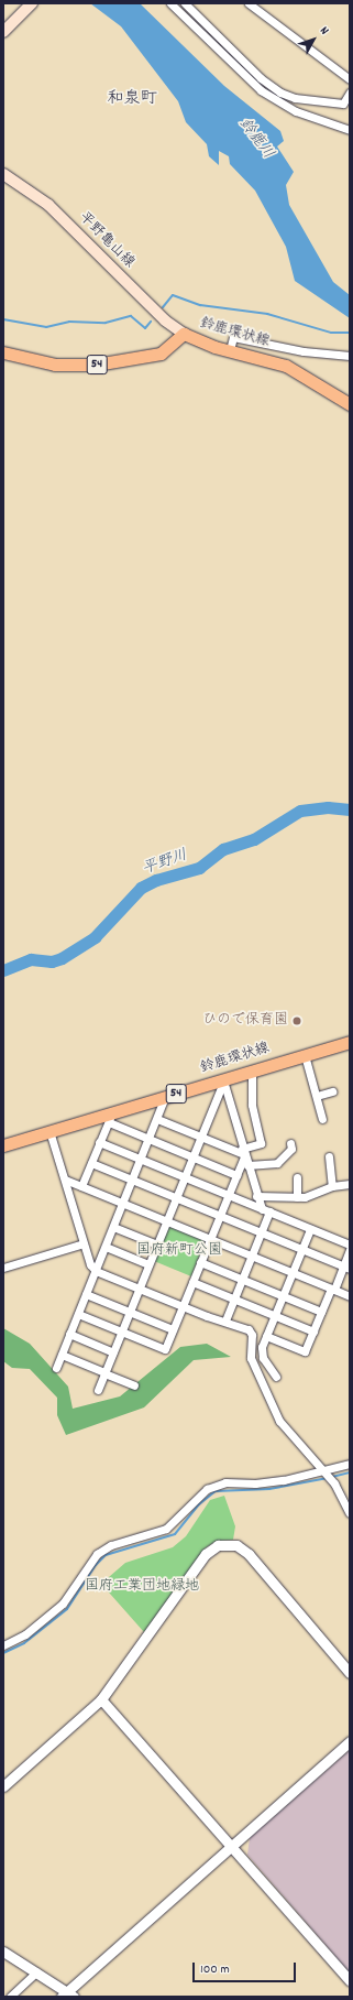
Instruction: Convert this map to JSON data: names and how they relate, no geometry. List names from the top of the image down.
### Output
{
  "streets": {
    "main road": ["平野亀山線", "鈴鹿環状線", "54"]
  },
  "crossings": [
    ["平野亀山線", "鈴鹿環状線"]
  ],
  "districts": ["和泉町"],
  "water": ["鈴鹿川", "平野川"],
  "parks": ["国府新町公園", "国府工業団地緑地"],
  "places": ["ひので保育園"],
  "scale_bar": "100 m",
  "north": "top right"
}
